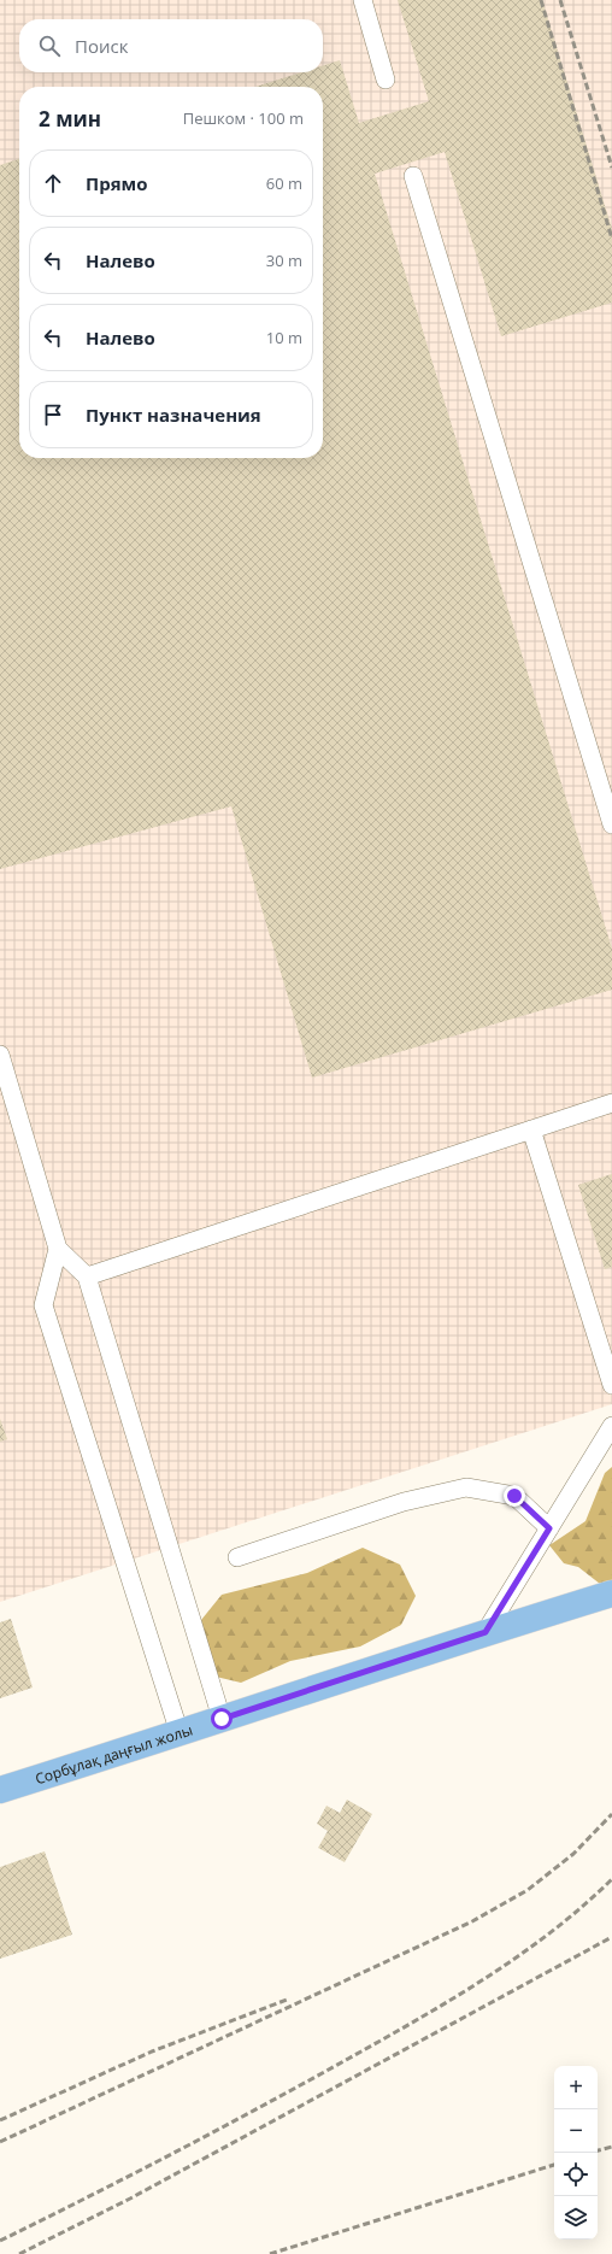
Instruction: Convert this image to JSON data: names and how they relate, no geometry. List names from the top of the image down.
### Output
{
  "streets": {
    "main road": ["Сорбұлақ даңғыл жолы"]
  },
  "page": {
    "search": "Поиск",
    "heading": ["2 мин", "Пешком · 100 m"],
    "list": [
      ["Прямо", "60 m"],
      ["Налево", "30 m"],
      ["Налево", "10 m"],
      "Пункт назначения"
    ],
    "map_buttons": ["+", "−"]
  }
}
